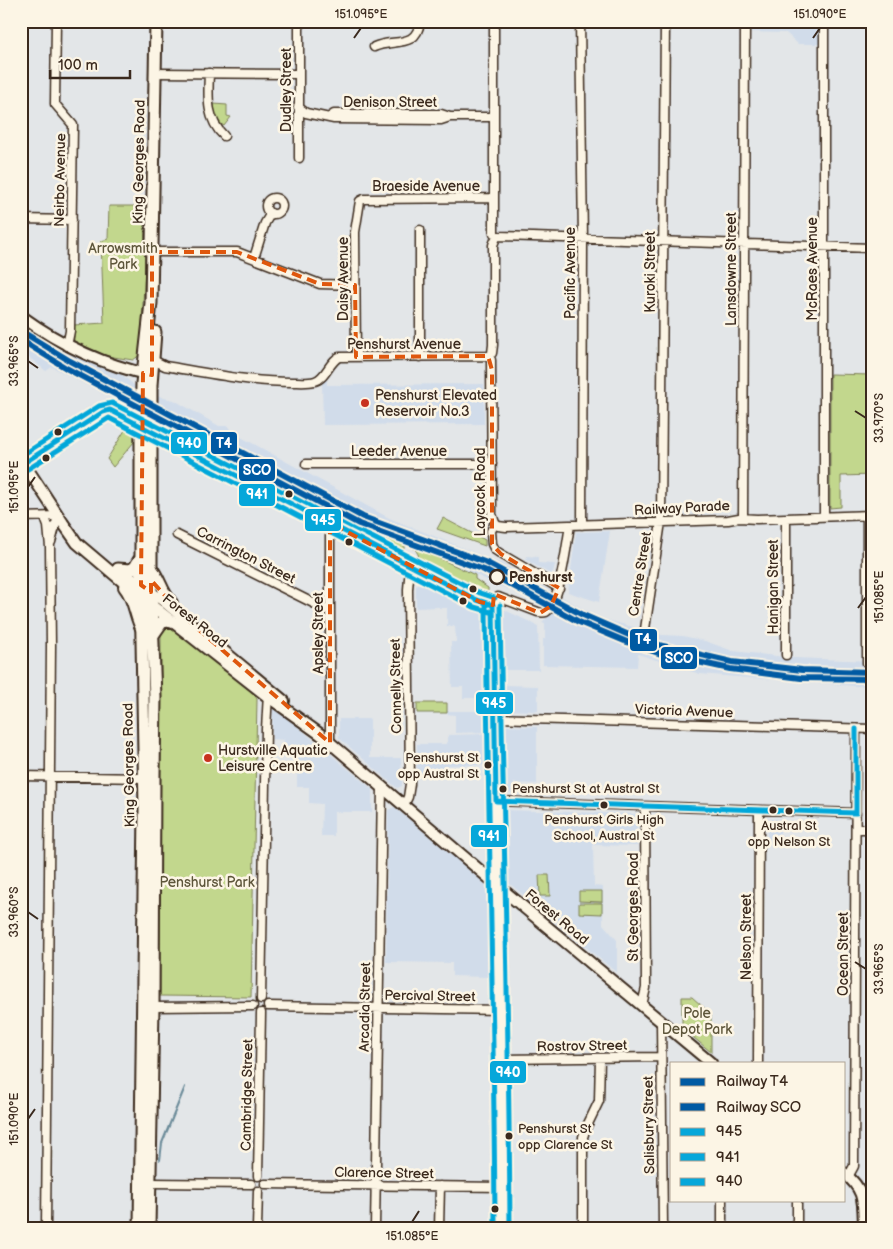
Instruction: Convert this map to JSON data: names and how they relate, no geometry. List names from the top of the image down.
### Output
{
  "streets": {
    "highway": ["King Georges Road"],
    "main road": ["Forest Road"],
    "street": [
      "Dudley Street",
      "Denison Street",
      "Neirbo Avenue",
      "Braeside Avenue",
      "Lansdowne Street",
      "McRaes Avenue",
      "Kuroki Street",
      "Pacific Avenue",
      "Daisy Avenue",
      "Penshurst Avenue",
      "Leeder Avenue",
      "Laycock Road",
      "Railway Parade",
      "Carrington Street",
      "Centre Street",
      "Hanigan Street",
      "Apsley Street",
      "Connelly Street",
      "Victoria Avenue",
      "St Georges Road",
      "Nelson Street",
      "Ocean Street",
      "Percival Street",
      "Arcadia Street",
      "Rostrov Street",
      "Cambridge Street",
      "Salisbury Street",
      "Clarence Street"
    ]
  },
  "crossings": [
    ["Dudley Street", "Denison Street"],
    ["Denison Street", "Laycock Road"],
    ["King Georges Road", "Penshurst Avenue"],
    ["King Georges Road", "Forest Road"],
    ["Braeside Avenue", "Daisy Avenue"],
    ["Braeside Avenue", "Laycock Road"],
    ["Lansdowne Street", "Railway Parade"],
    ["McRaes Avenue", "Railway Parade"],
    ["Kuroki Street", "Railway Parade"],
    ["Kuroki Street", "Centre Street"],
    ["Pacific Avenue", "Railway Parade"],
    ["Daisy Avenue", "Penshurst Avenue"],
    ["Penshurst Avenue", "Laycock Road"],
    ["Leeder Avenue", "Laycock Road"],
    ["Laycock Road", "Railway Parade"],
    ["Railway Parade", "Centre Street"],
    ["Railway Parade", "Hanigan Street"],
    ["Carrington Street", "Apsley Street"],
    ["Forest Road", "Apsley Street"],
    ["Forest Road", "Connelly Street"],
    ["Forest Road", "St Georges Road"],
    ["Forest Road", "Arcadia Street"],
    ["Forest Road", "Salisbury Street"],
    ["Victoria Avenue", "Ocean Street"],
    ["Percival Street", "Arcadia Street"],
    ["Percival Street", "Cambridge Street"],
    ["Arcadia Street", "Clarence Street"],
    ["Rostrov Street", "Salisbury Street"],
    ["Cambridge Street", "Clarence Street"]
  ],
  "parks": ["Arrowsmith Park", "Penshurst Park", "Pole Depot Park"],
  "places": [
    "Penshurst Elevated Reservoir No.3",
    "Penshurst",
    "Hurstville Aquatic Leisure Centre",
    "Penshurst St opp Austral St",
    "Penshurst St at Austral St",
    "Penshurst Girls High School, Austral St",
    "Austral St opp Nelson St",
    "Penshurst St opp Clarence St"
  ],
  "lines": [
    "rail line T4",
    "rail line SCO",
    "transit line 940",
    "transit line 945",
    "transit line 941"
  ],
  "legend": [
    "Railway T4",
    "Railway SCO",
    "945",
    "941",
    "940"
  ],
  "scale_bar": "100 m",
  "coordinates": [
    "151.095°E",
    "151.090°E",
    "33.965°S",
    "33.970°S",
    "151.085°E",
    "33.960°S"
  ]
}
